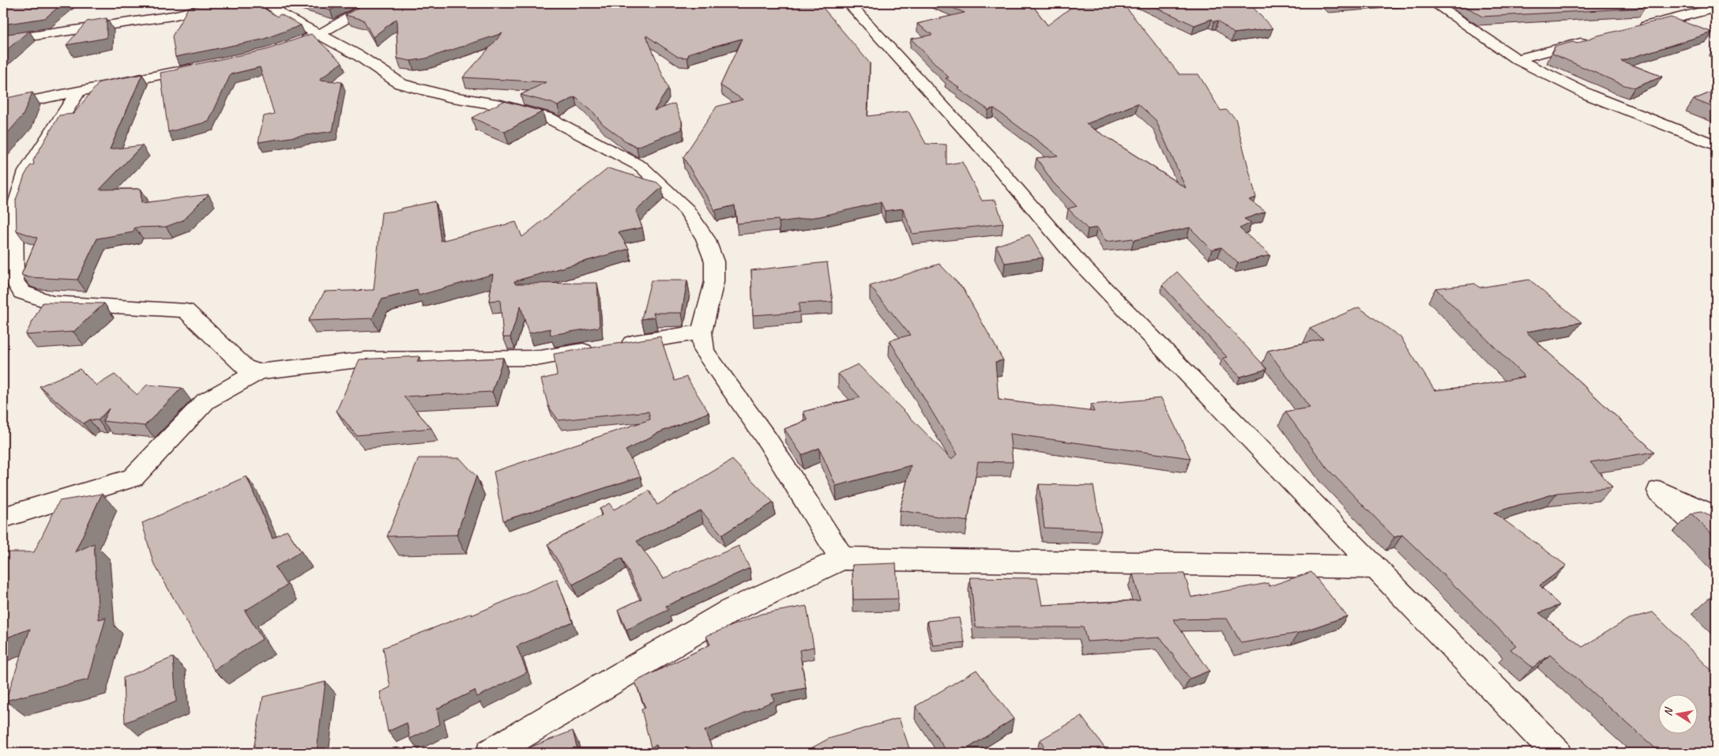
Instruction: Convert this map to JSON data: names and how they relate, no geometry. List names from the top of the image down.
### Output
{
  "north": "left"
}
